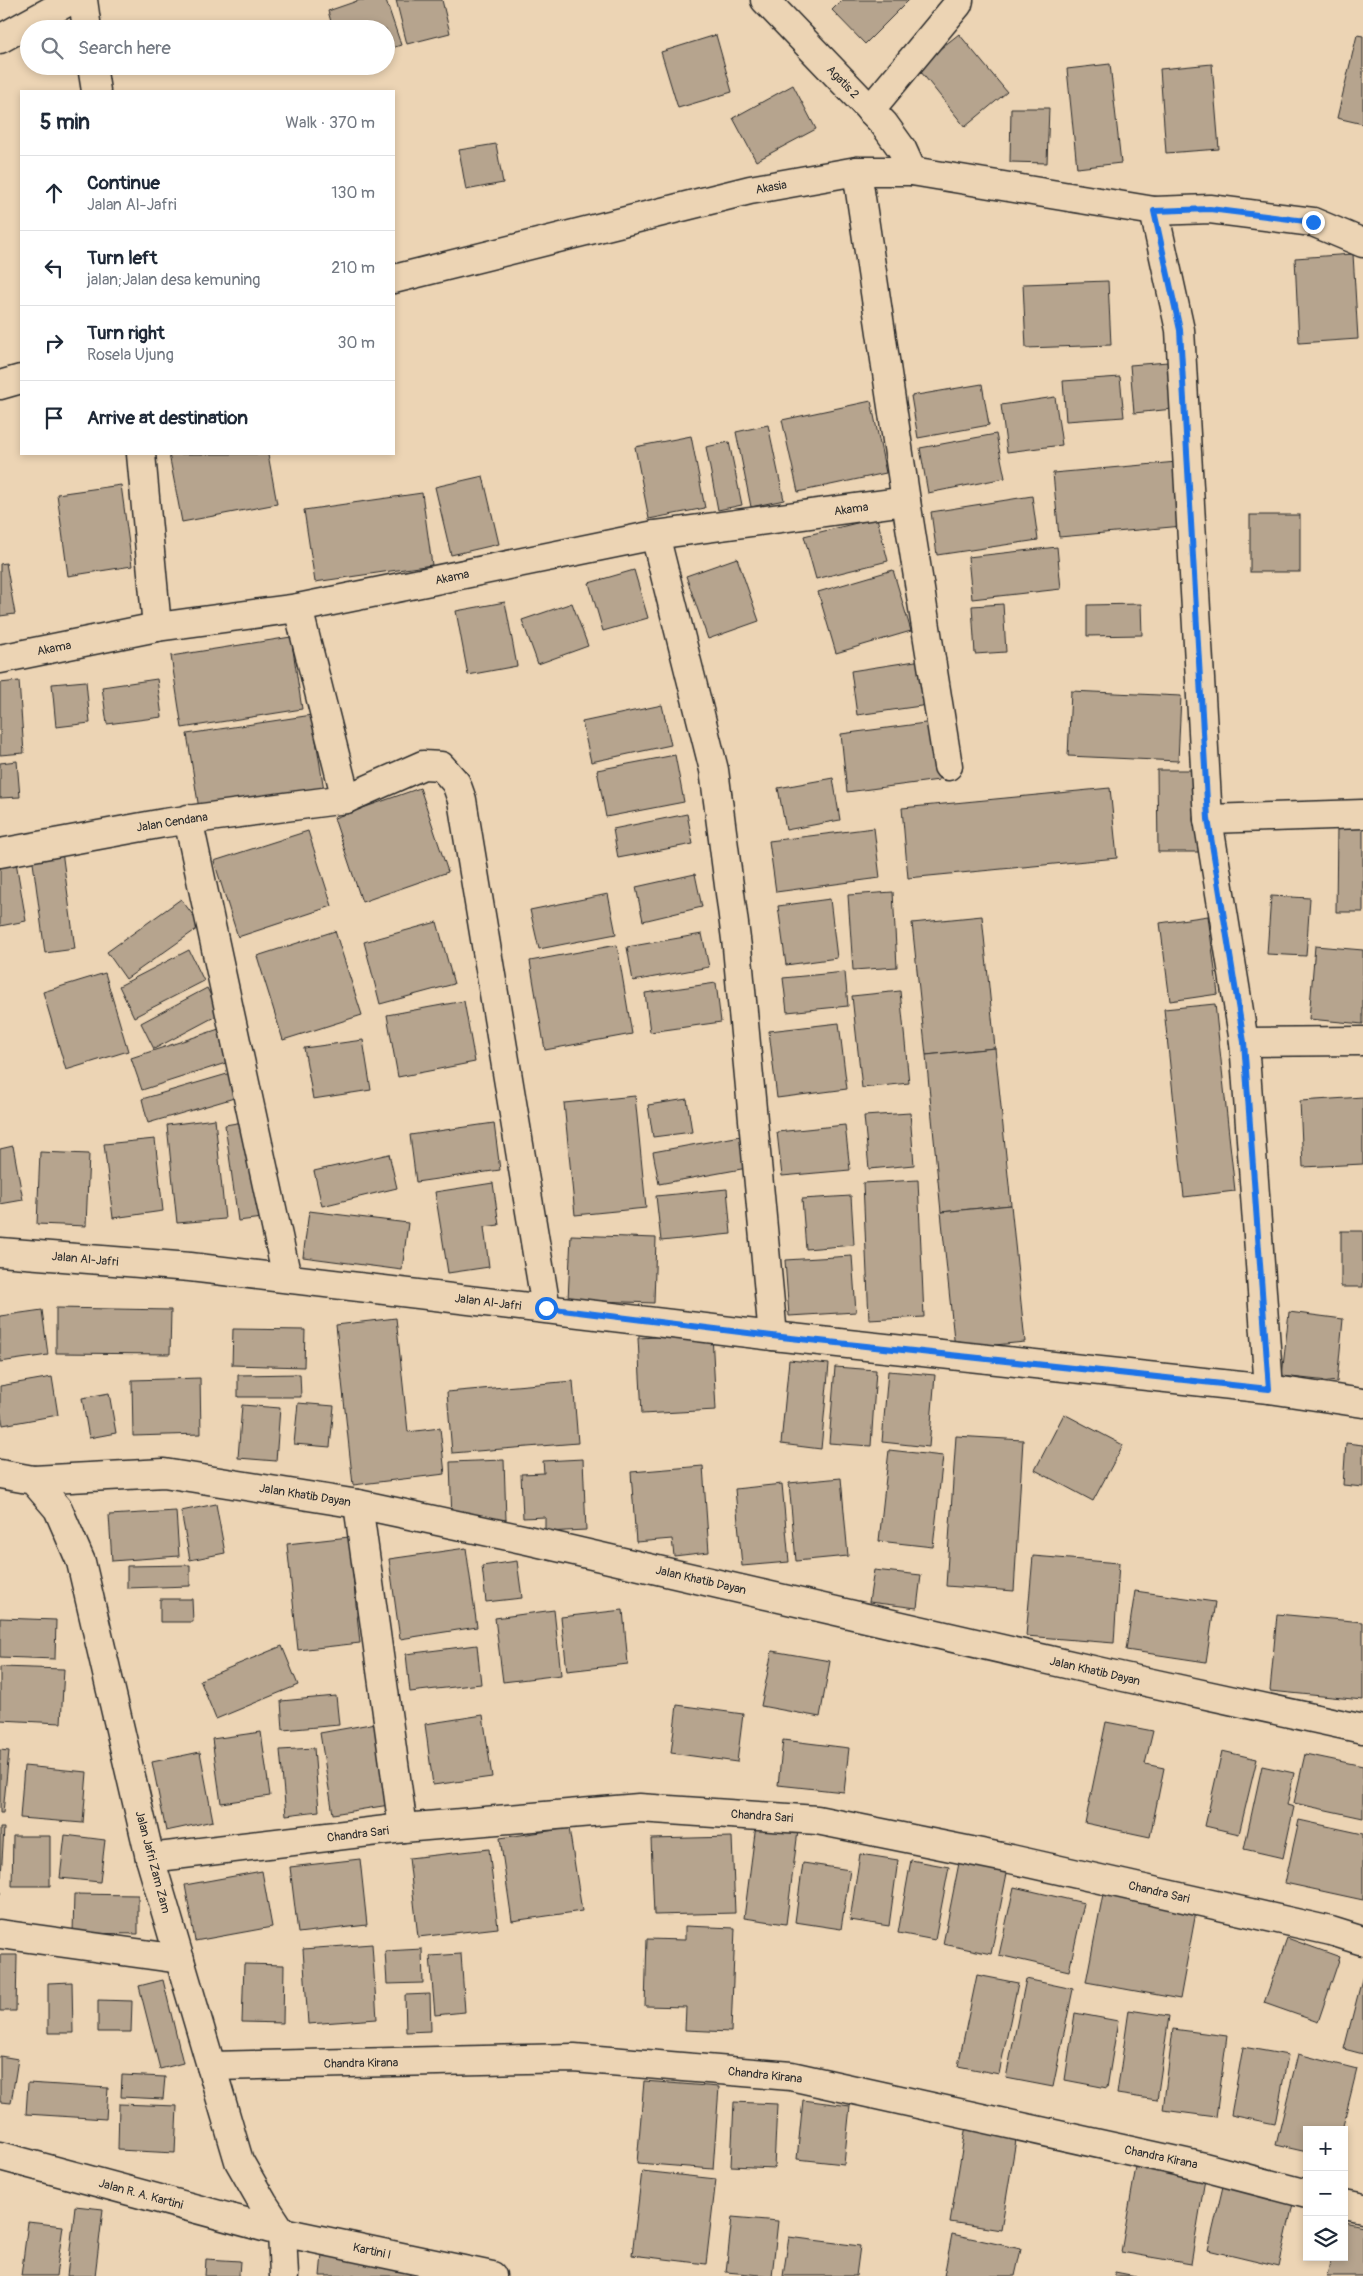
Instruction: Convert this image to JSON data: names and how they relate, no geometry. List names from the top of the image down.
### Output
{
  "streets": {
    "street": [
      "Agatis 2",
      "Akasia",
      "Akama",
      "Jalan Cendana",
      "Jalan Al-Jafri",
      "Jalan Khatib Dayan",
      "Chandra Sari",
      "Jalan Jafri Zam Zam",
      "Chandra Kirana",
      "Jalan R. A. Kartini",
      "Kartini I"
    ]
  },
  "crossings": [
    ["Agatis 2", "Akasia"],
    ["Jalan Cendana", "Jalan Al-Jafri"],
    ["Jalan Khatib Dayan", "Jalan Jafri Zam Zam"],
    ["Chandra Sari", "Jalan Jafri Zam Zam"],
    ["Jalan Jafri Zam Zam", "Chandra Kirana"],
    ["Jalan Jafri Zam Zam", "Jalan R. A. Kartini"],
    ["Jalan Jafri Zam Zam", "Kartini I"],
    ["Jalan R. A. Kartini", "Kartini I"]
  ],
  "page": {
    "search": "Search here",
    "heading": ["5 min", "Walk · 370 m"],
    "list": [
      ["Continue", "Jalan Al-Jafri", "130 m"],
      ["Turn left", "jalan;Jalan desa kemuning", "210 m"],
      ["Turn right", "Rosela Ujung", "30 m"],
      "Arrive at destination"
    ],
    "map_buttons": ["+", "−"]
  }
}
